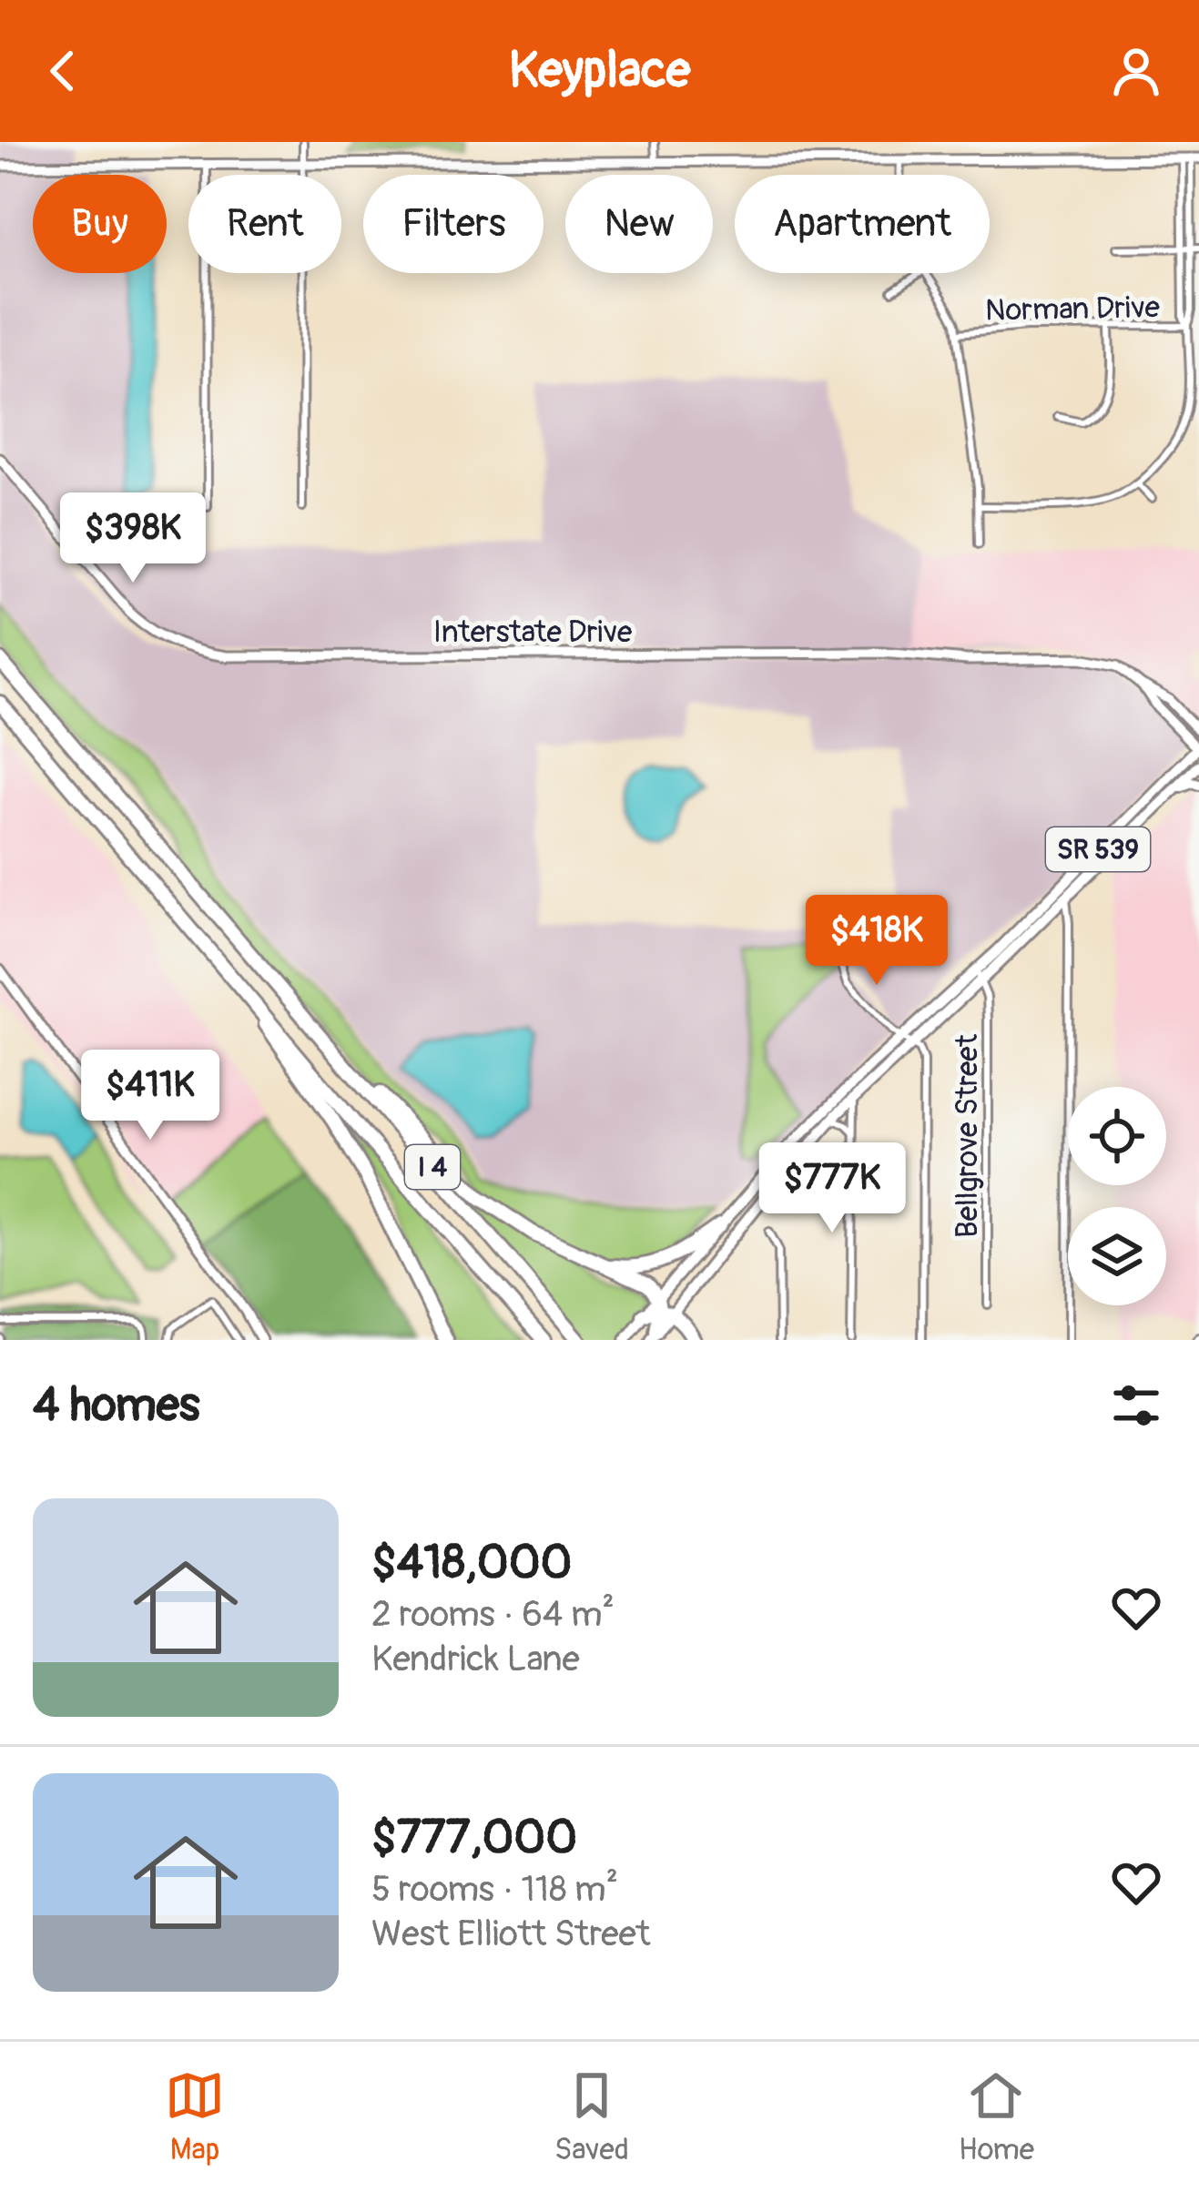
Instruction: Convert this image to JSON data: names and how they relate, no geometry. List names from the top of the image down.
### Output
{
  "streets": {
    "highway": ["I 4"],
    "main road": ["SR 539"],
    "street": ["Norman Drive", "Interstate Drive", "Bellgrove Street"]
  },
  "crossings": [
    ["Interstate Drive", "SR 539"],
    ["SR 539", "Bellgrove Street"]
  ],
  "page": {
    "header": "Keyplace",
    "chip": [
      "Buy",
      "Rent",
      "Filters",
      "New",
      "Apartment"
    ],
    "price": [
      "$398K",
      "$418K",
      "$411K",
      "$777K"
    ],
    "heading": "4 homes",
    "list": [
      {
        "name": "$418,000",
        "note": "2 rooms · 64 m² · Kendrick Lane"
      },
      {
        "name": "$777,000",
        "note": "5 rooms · 118 m² · West Elliott Street"
      }
    ],
    "tabs": ["Map", "Saved", "Home"]
  }
}
